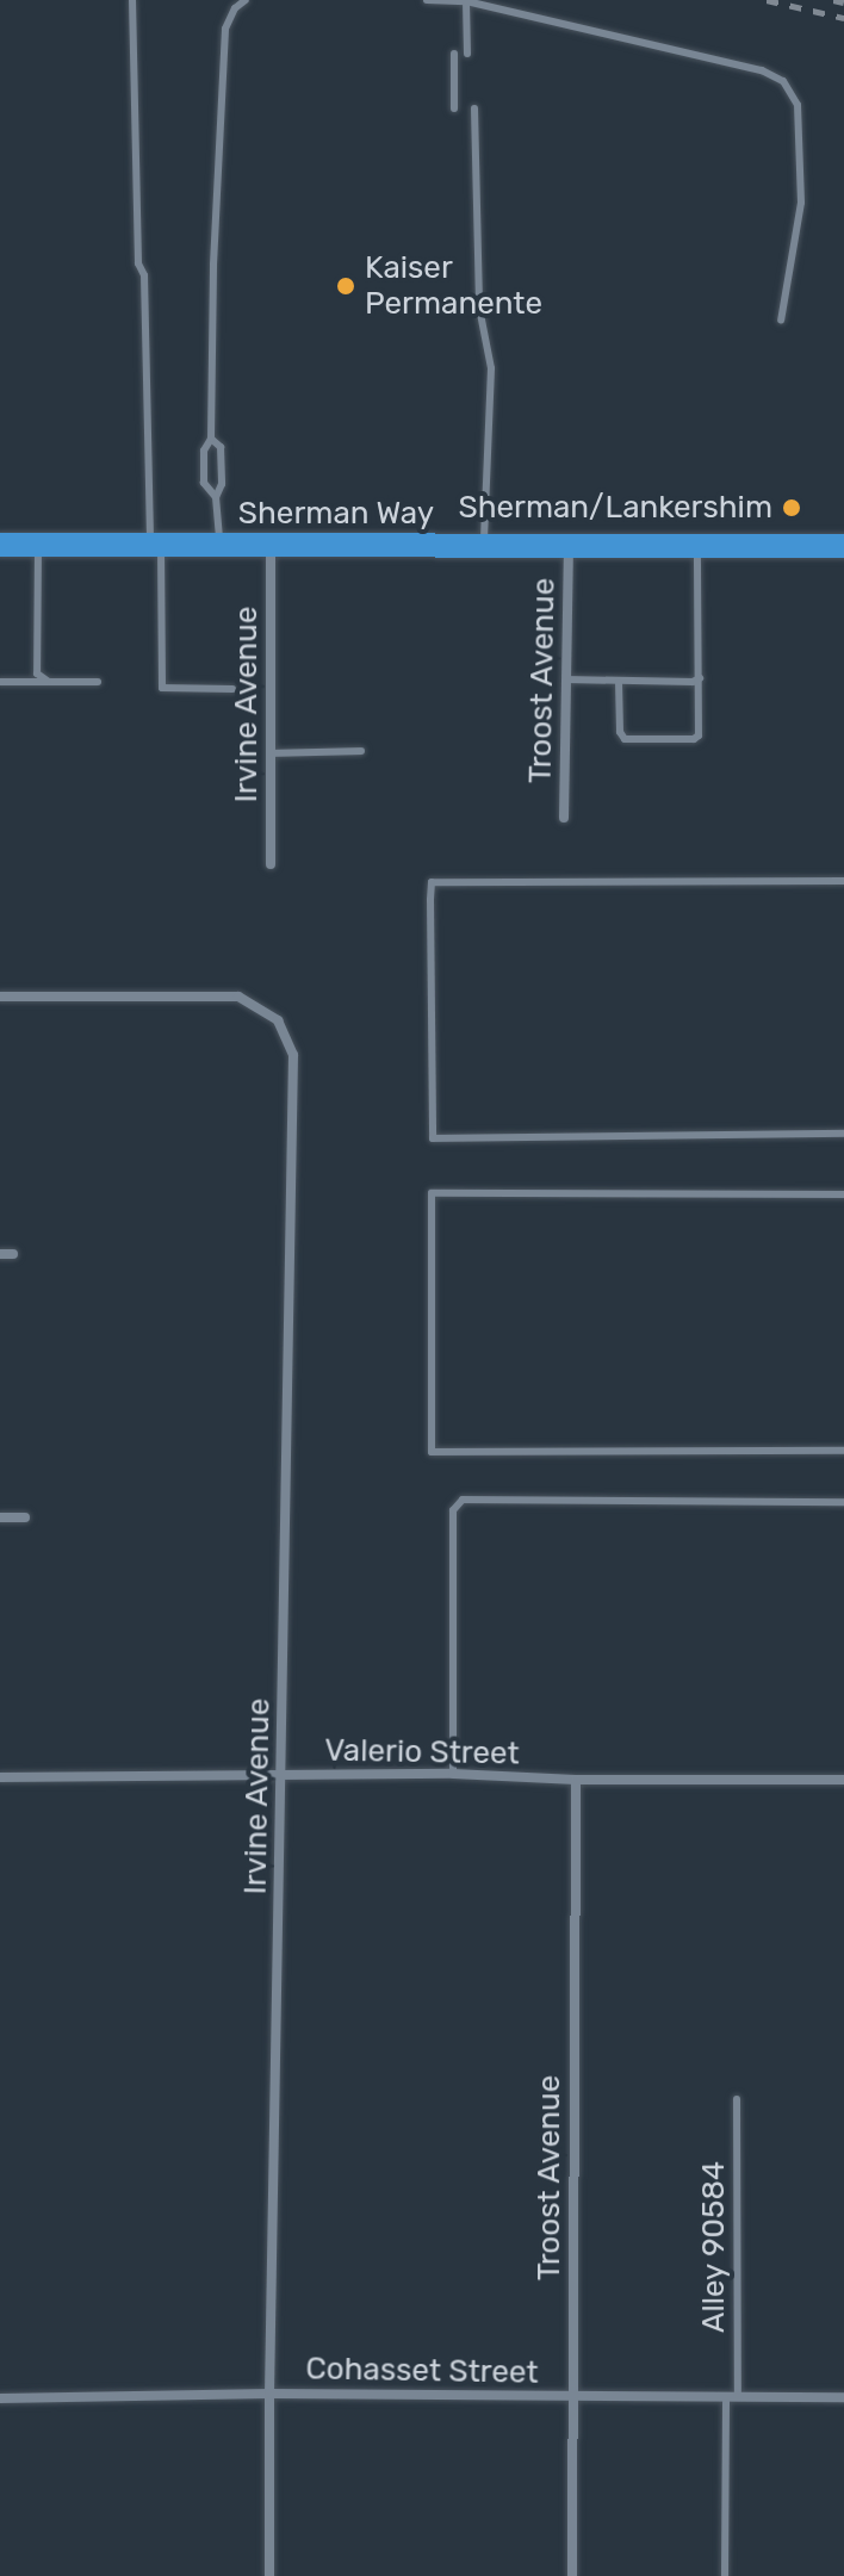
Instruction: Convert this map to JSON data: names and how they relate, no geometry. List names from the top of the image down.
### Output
{
  "streets": {
    "main road": ["Sherman Way"],
    "street": [
      "Troost Avenue",
      "Irvine Avenue",
      "Valerio Street",
      "Cohasset Street"
    ],
    "lane": ["Alley 90584"]
  },
  "crossings": [
    ["Sherman Way", "Troost Avenue"],
    ["Sherman Way", "Irvine Avenue"],
    ["Troost Avenue", "Valerio Street"],
    ["Troost Avenue", "Cohasset Street"],
    ["Irvine Avenue", "Valerio Street"],
    ["Irvine Avenue", "Cohasset Street"],
    ["Alley 90584", "Cohasset Street"]
  ],
  "places": ["Kaiser Permanente", "Sherman/Lankershim"]
}
